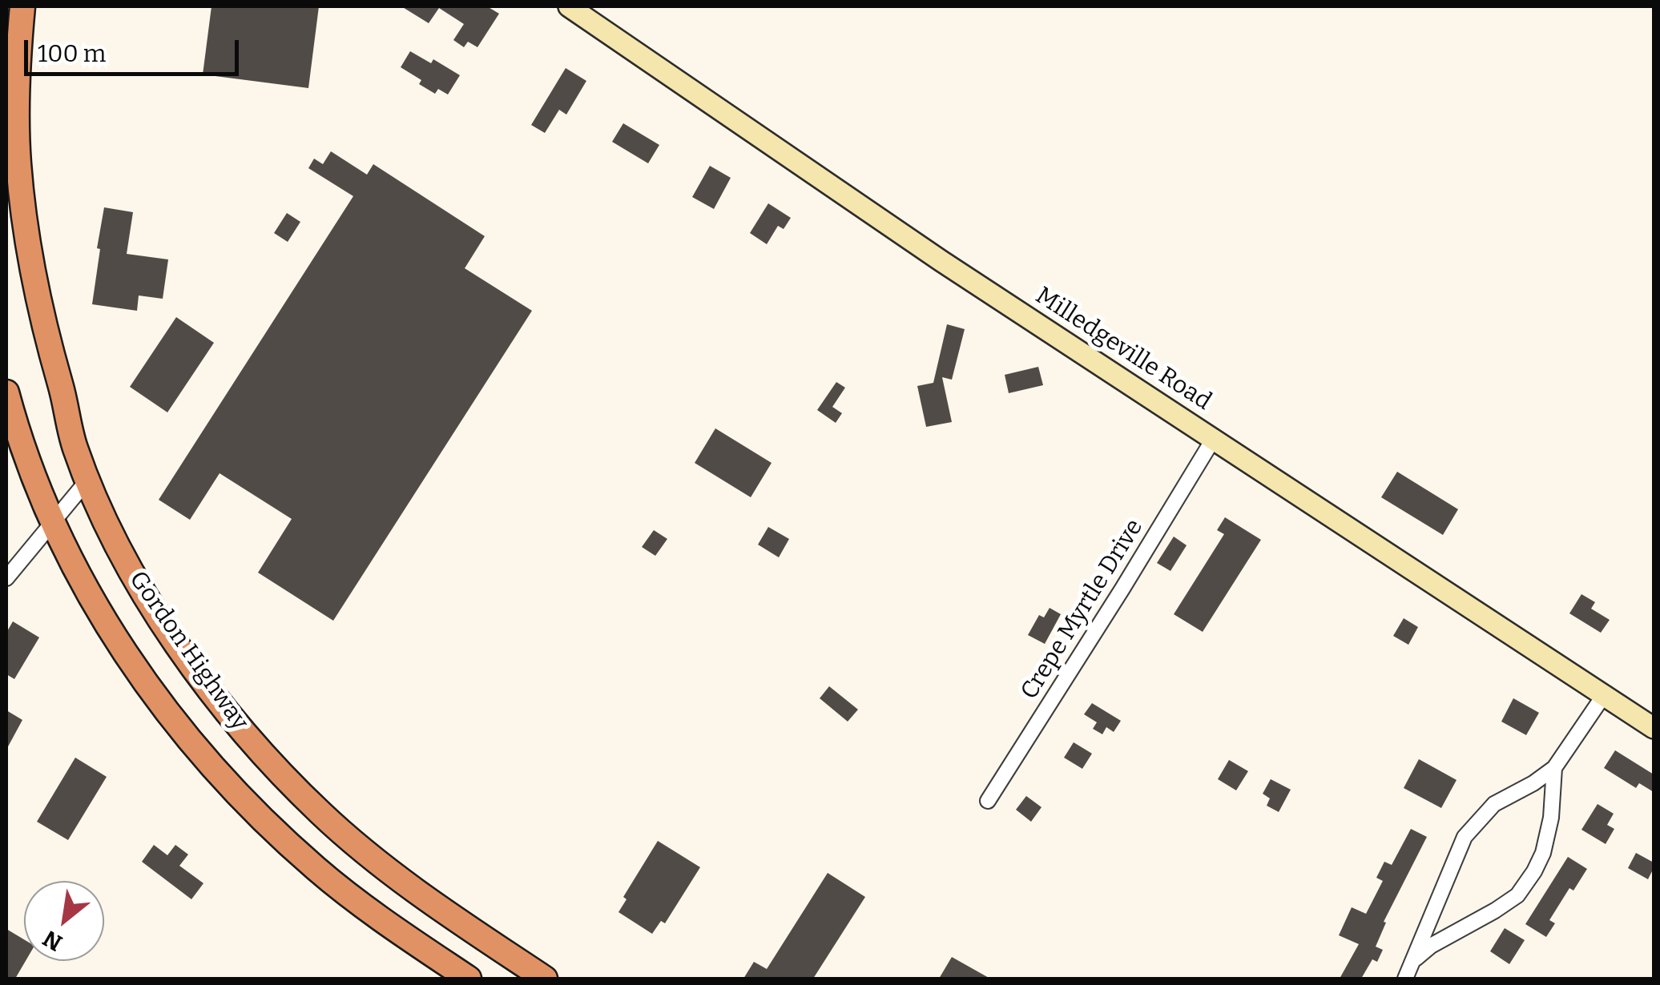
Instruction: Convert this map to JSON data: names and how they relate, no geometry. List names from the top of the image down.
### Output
{
  "streets": {
    "highway": ["Gordon Highway"],
    "street": ["Milledgeville Road", "Crepe Myrtle Drive"]
  },
  "crossings": [
    ["Milledgeville Road", "Crepe Myrtle Drive"]
  ],
  "scale_bar": "100 m",
  "north": "bottom left"
}
